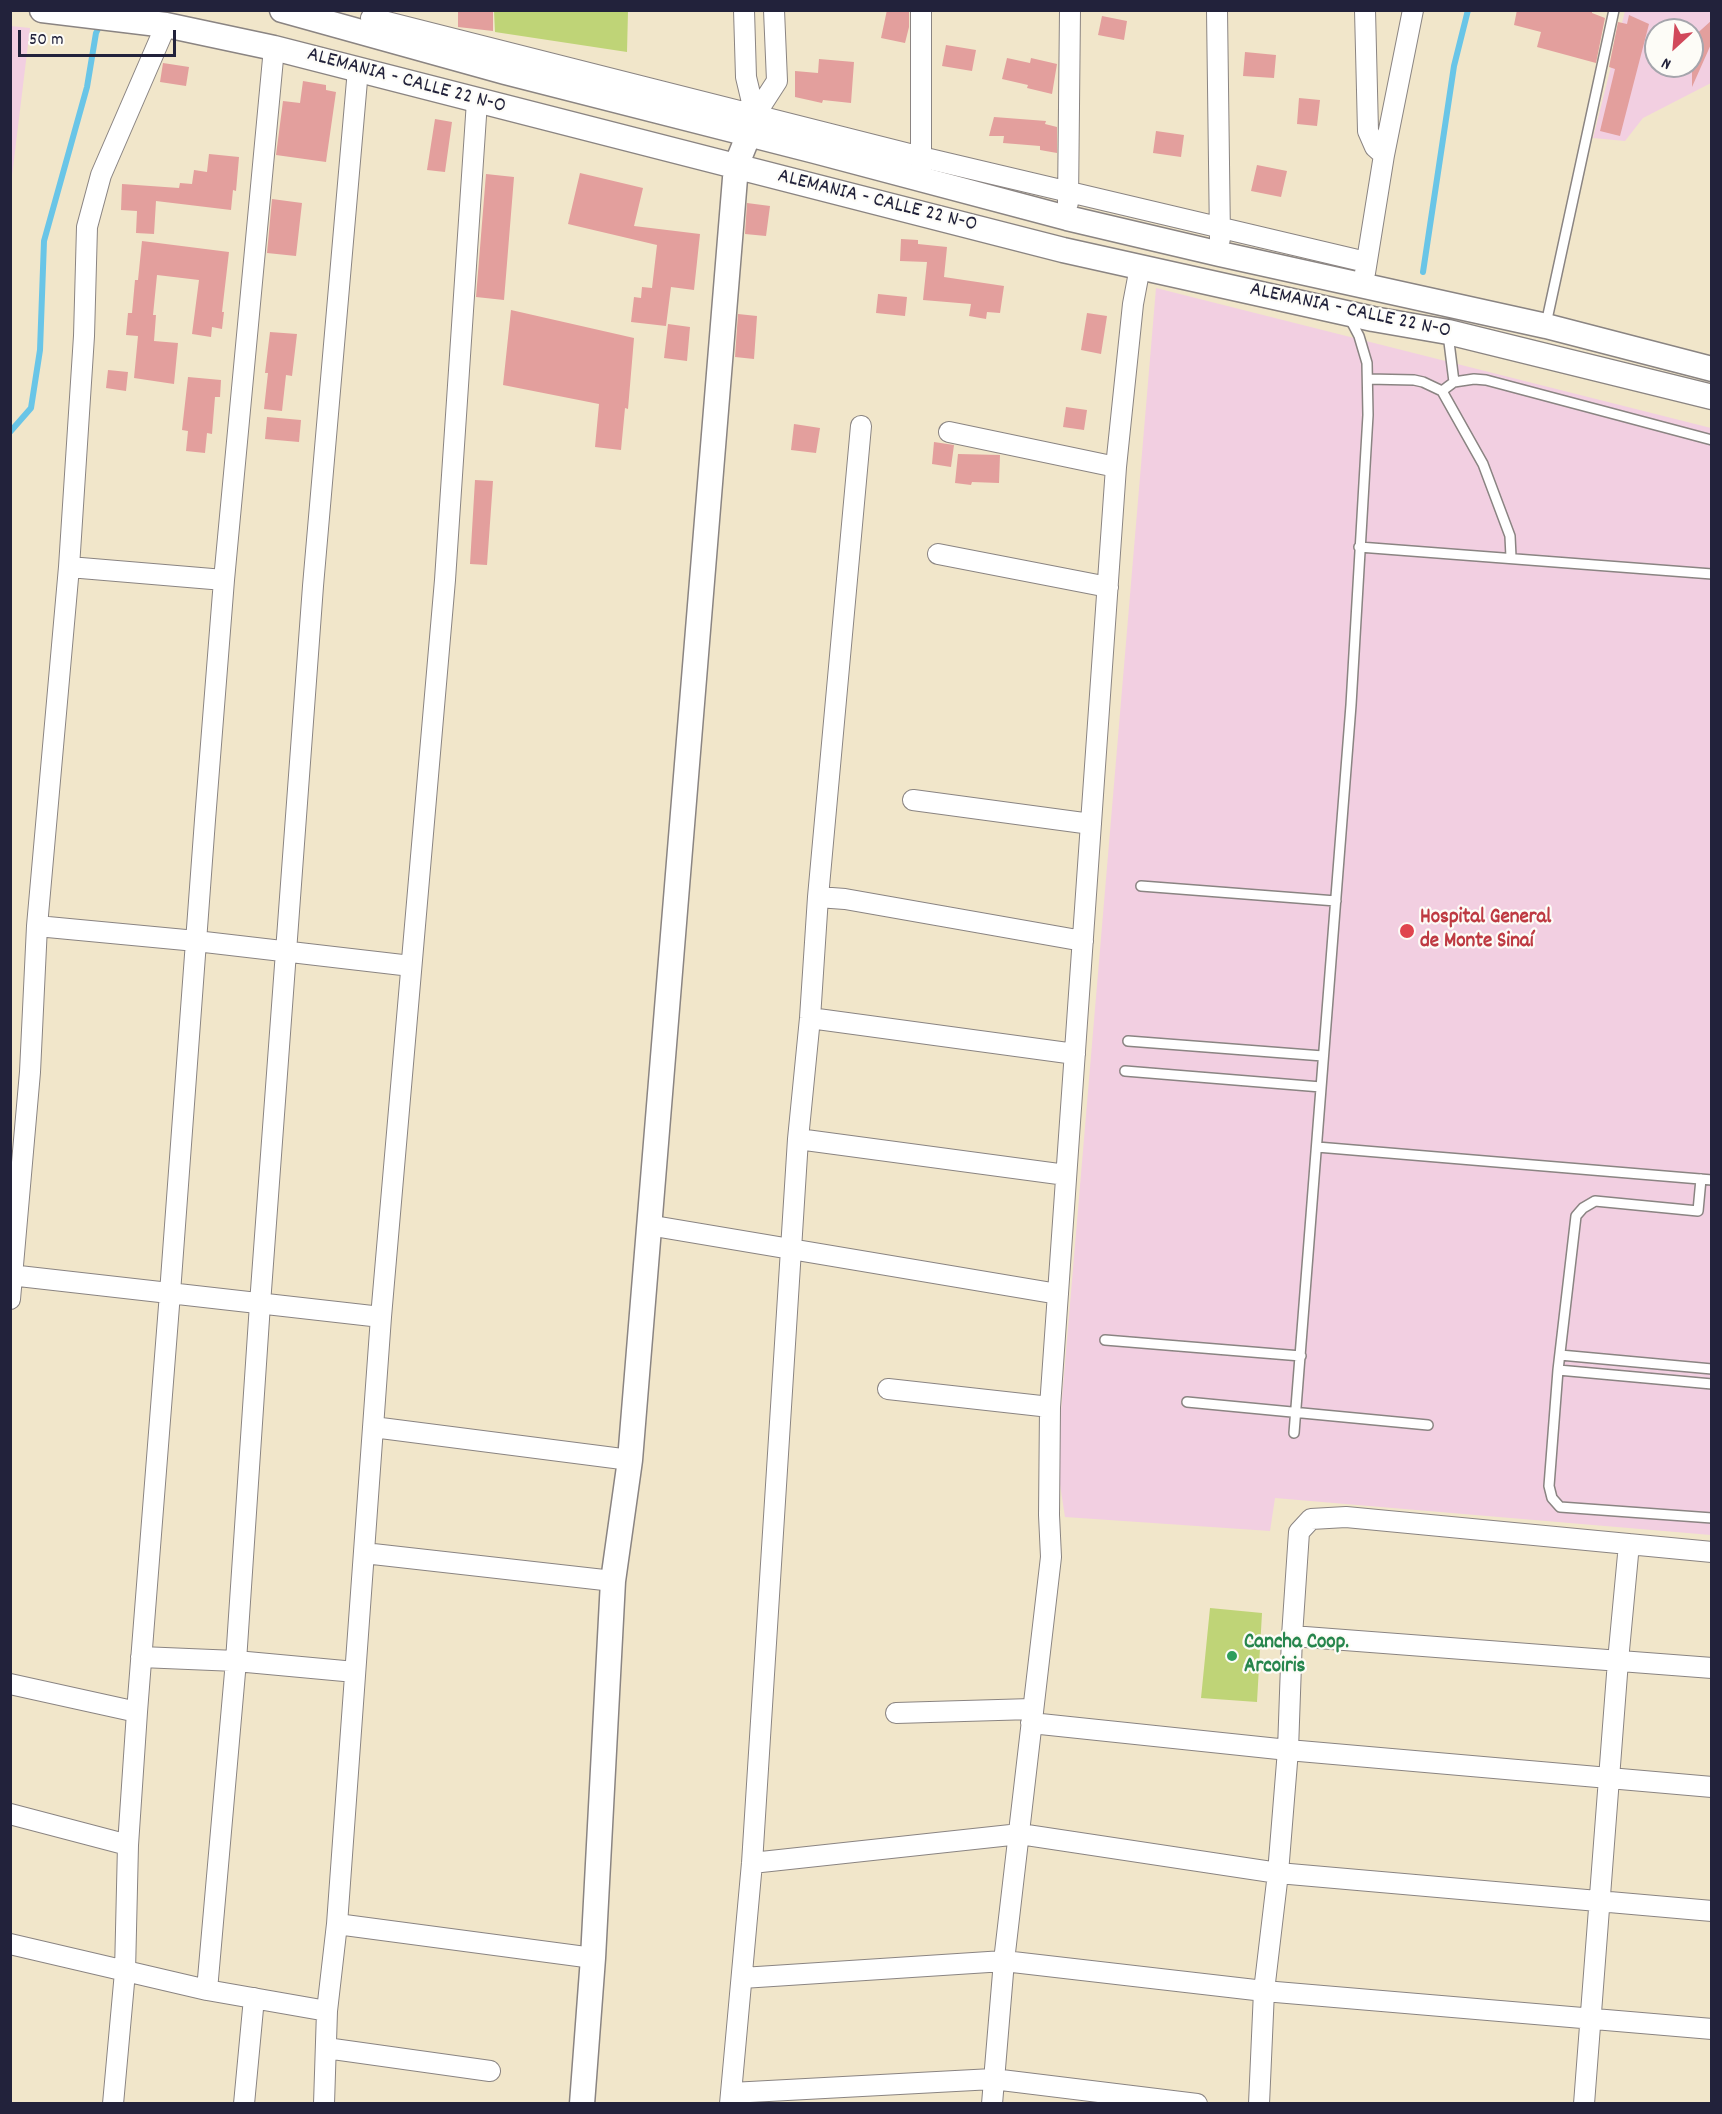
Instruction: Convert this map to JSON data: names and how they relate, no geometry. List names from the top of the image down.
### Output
{
  "streets": {
    "street": ["ALEMANIA - CALLE 22 N-O"]
  },
  "places": ["Hospital General de Monte Sinaí", "Cancha Coop. Arcoiris"],
  "scale_bar": "50 m",
  "north": "bottom left"
}
